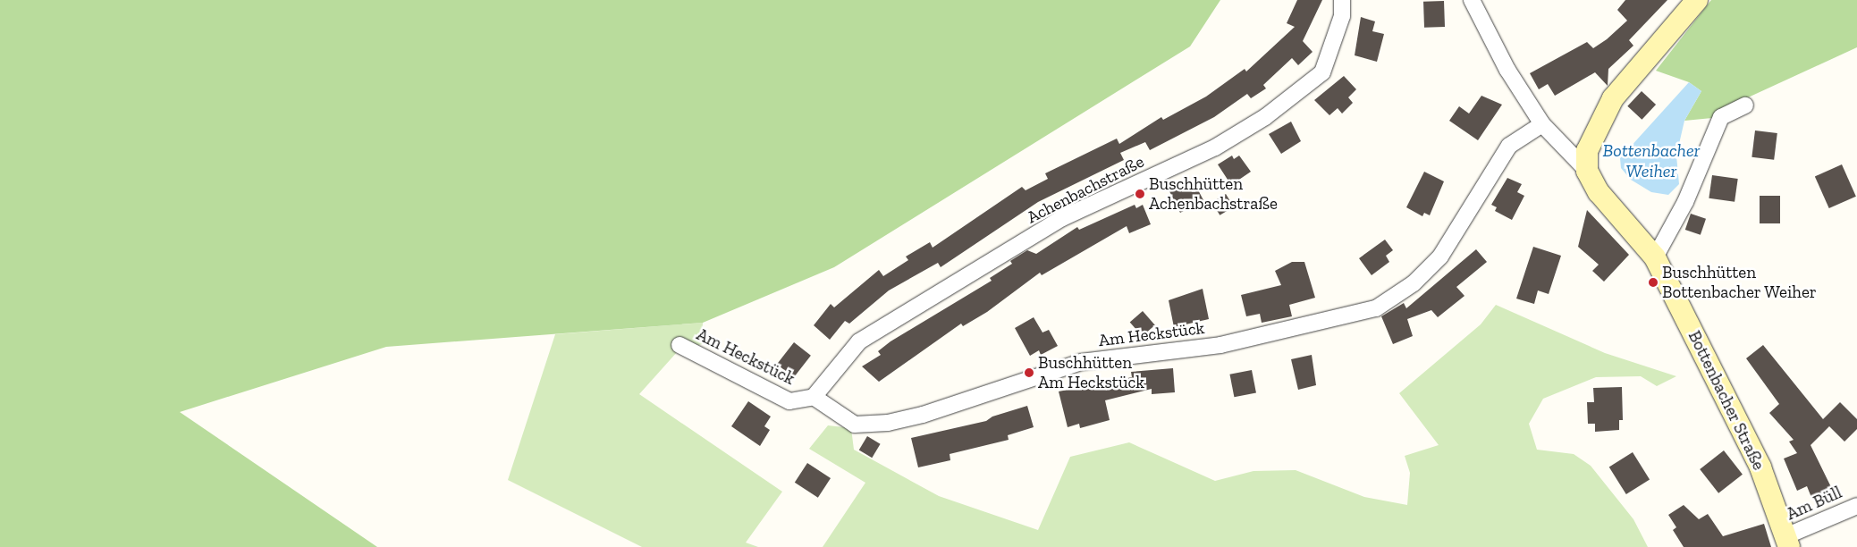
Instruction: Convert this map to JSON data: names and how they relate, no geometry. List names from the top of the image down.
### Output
{
  "streets": {
    "street": [
      "Achenbachstraße",
      "Am Heckstück",
      "Bottenbacher Straße",
      "Am Büll"
    ]
  },
  "crossings": [
    ["Achenbachstraße", "Am Heckstück"],
    ["Am Heckstück", "Bottenbacher Straße"],
    ["Bottenbacher Straße", "Am Büll"]
  ],
  "water": ["Bottenbacher Weiher"],
  "places": ["Buschhütten Achenbachstraße", "Buschhütten Bottenbacher Weiher", "Buschhütten Am Heckstück"]
}
